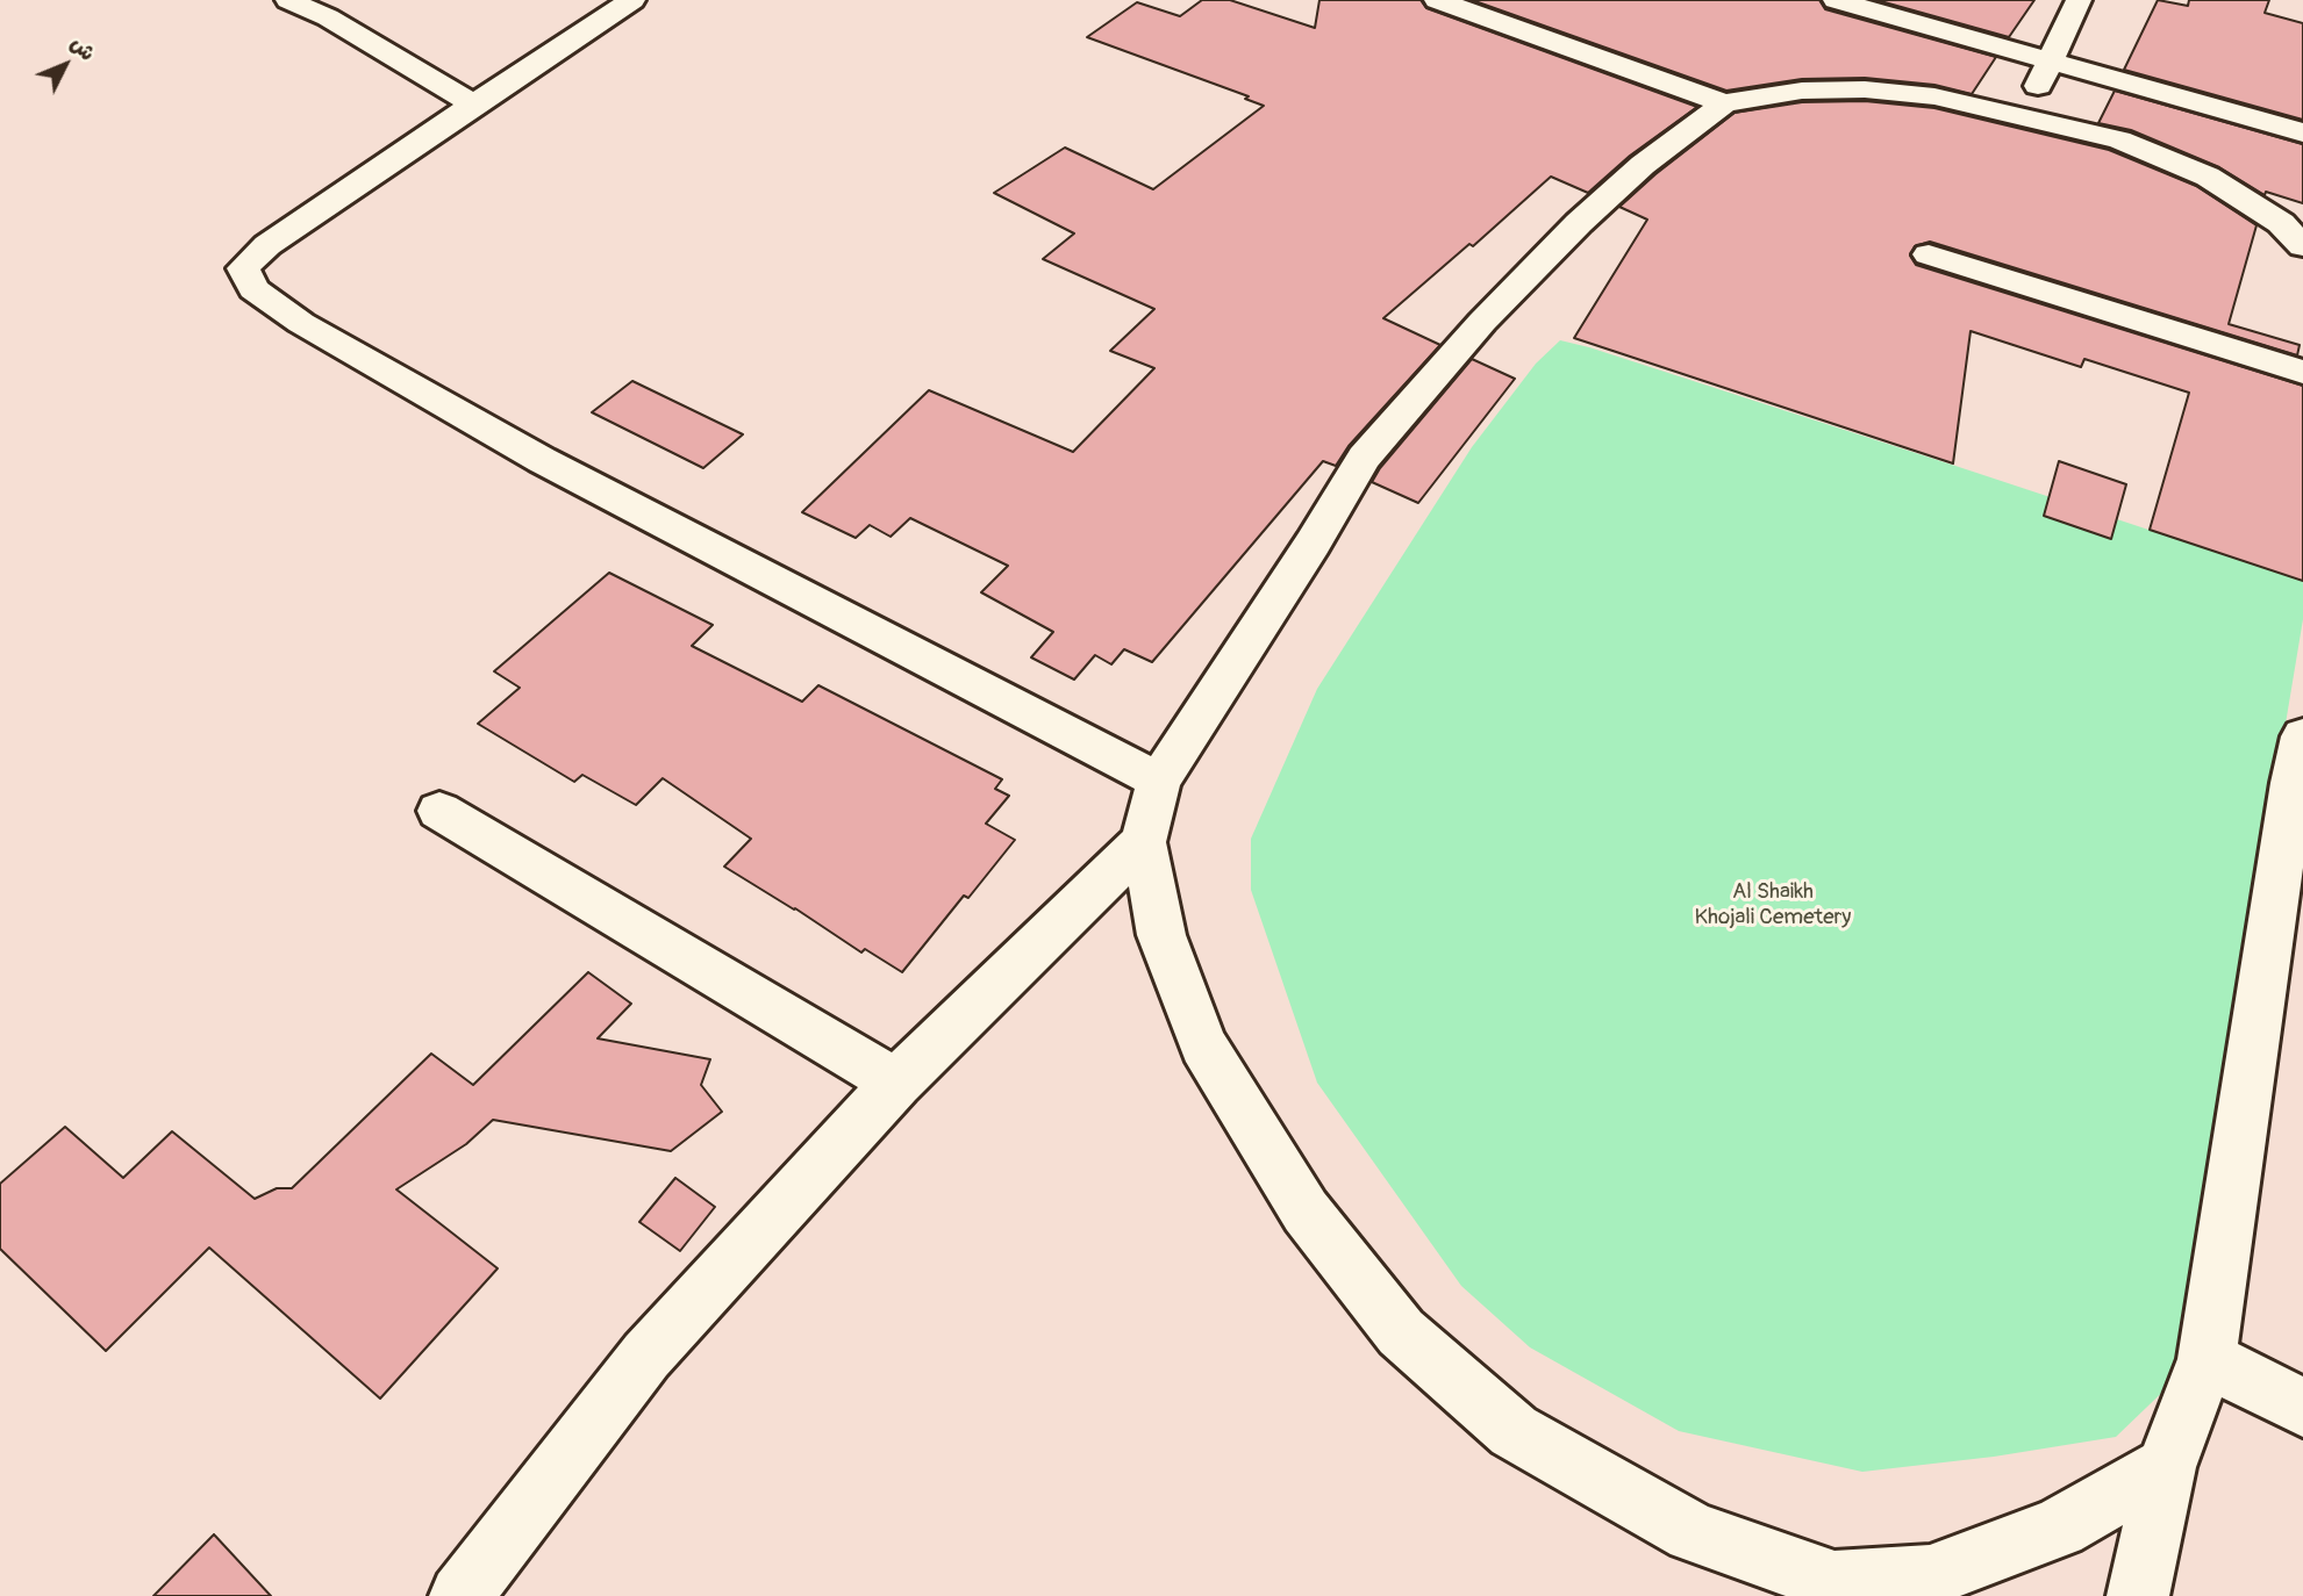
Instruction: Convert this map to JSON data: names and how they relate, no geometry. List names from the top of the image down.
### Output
{
  "parks": ["Al Shaikh Khojali Cemetery"],
  "north": "top right"
}
